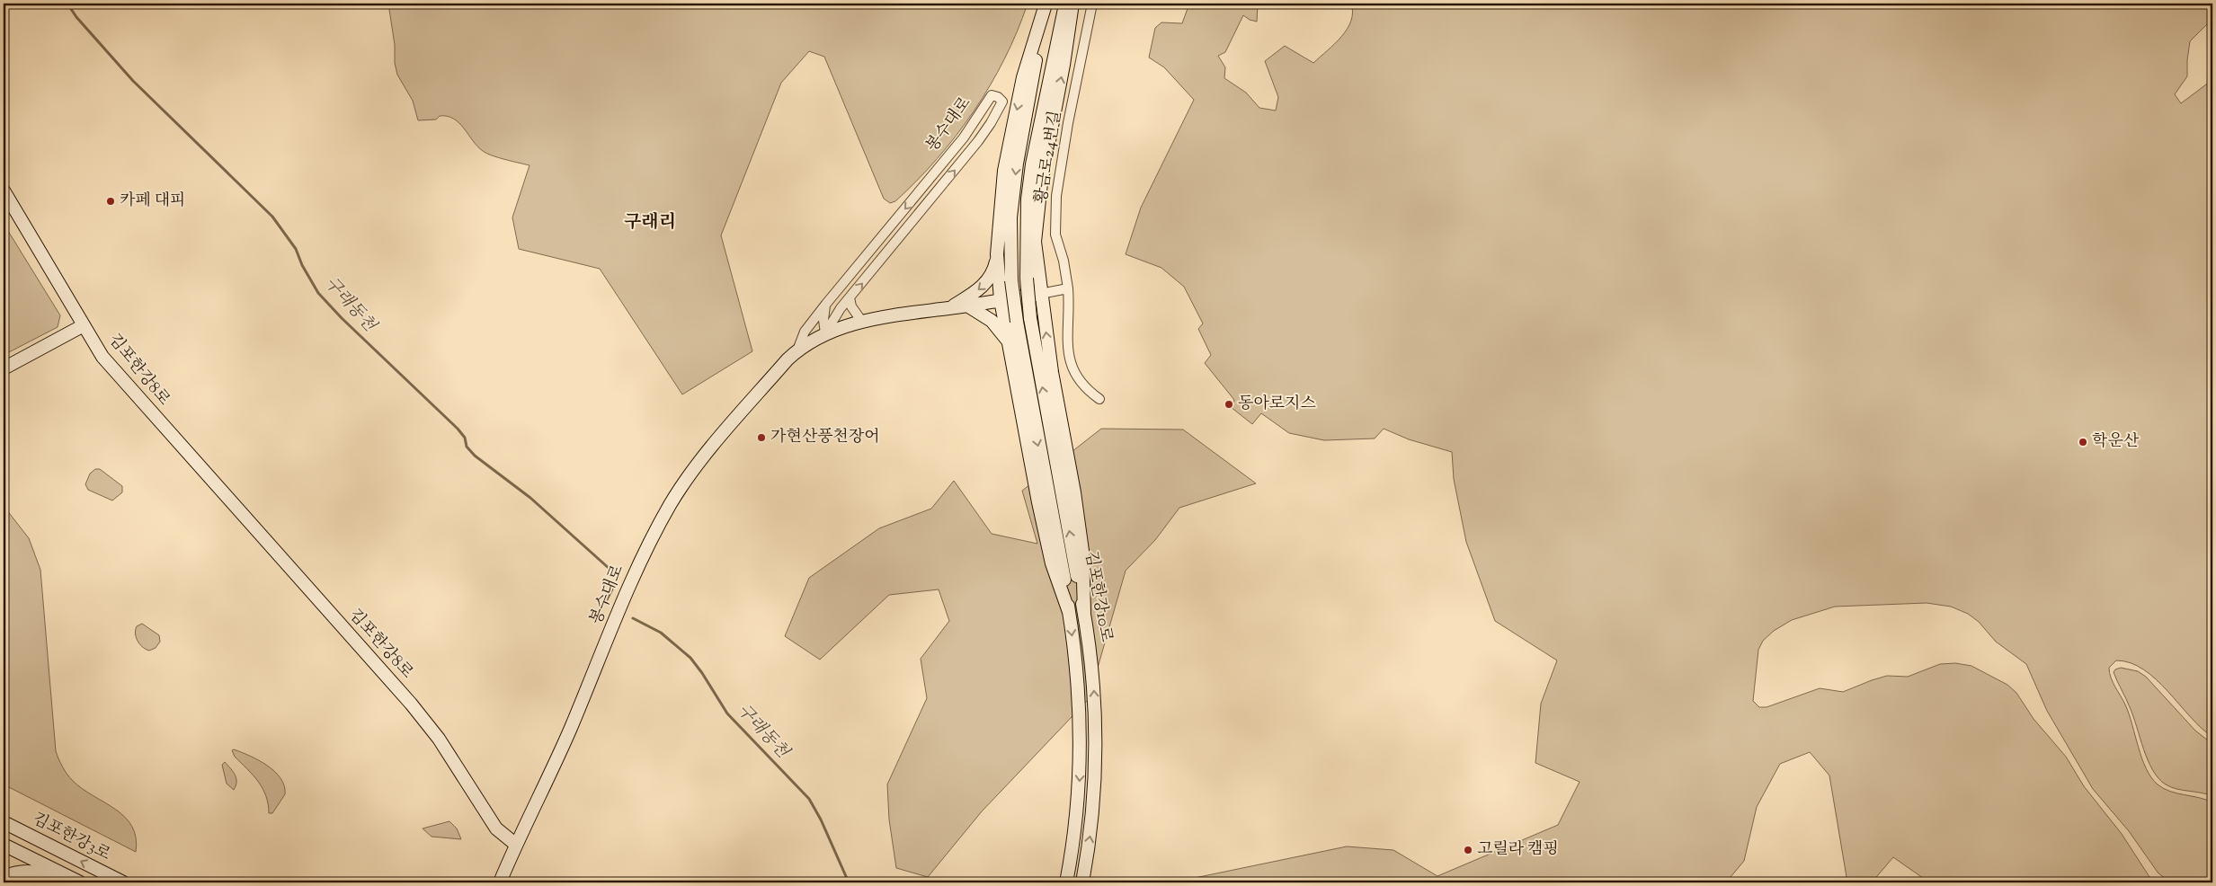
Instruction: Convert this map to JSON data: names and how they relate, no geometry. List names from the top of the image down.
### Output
{
  "streets": {
    "street": [
      "봉수대로",
      "황금로24번길",
      "김포한강8로",
      "김포한강10로",
      "김포한강3로"
    ]
  },
  "crossings": [
    ["봉수대로", "김포한강8로"]
  ],
  "districts": ["구래리"],
  "water": ["구래동천"],
  "places": [
    "카페 대피",
    "동아로지스",
    "가현산풍천장어",
    "학운산",
    "고릴라 캠핑"
  ]
}
